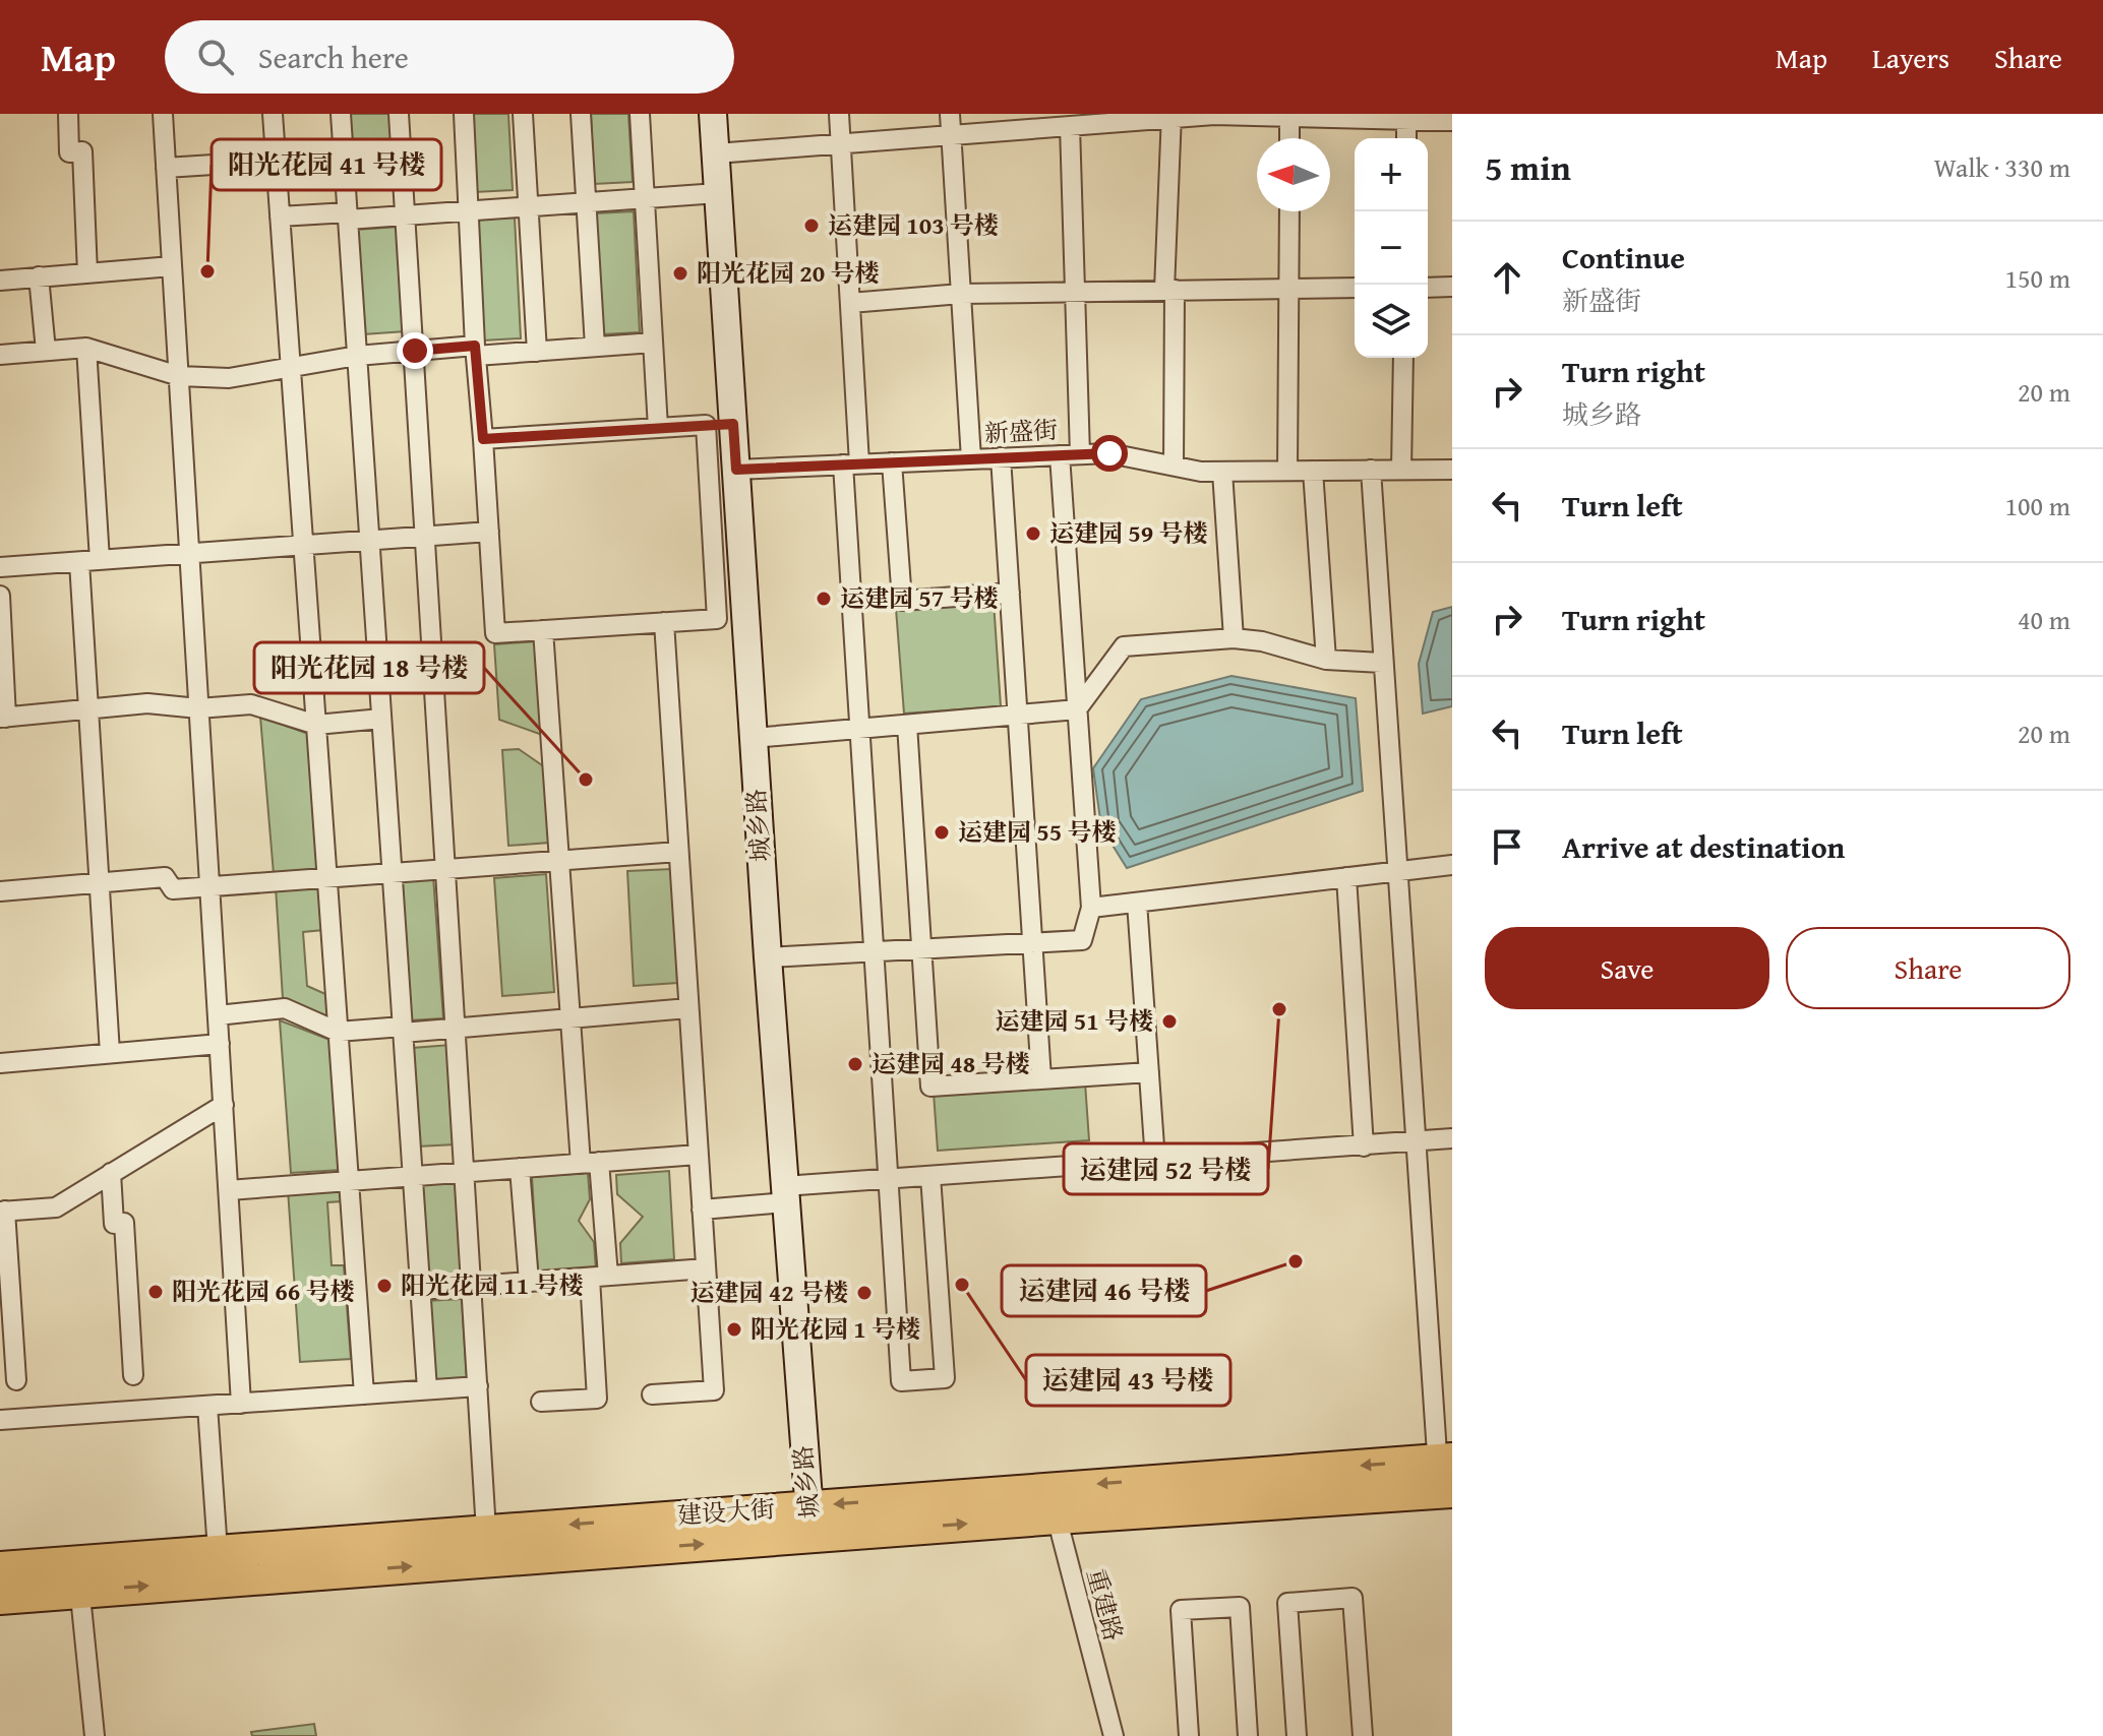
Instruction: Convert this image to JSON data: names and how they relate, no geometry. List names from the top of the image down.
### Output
{
  "streets": {
    "highway": ["建设大街"],
    "main road": ["城乡路"],
    "street": ["新盛街", "重建路"]
  },
  "crossings": [
    ["新盛街", "城乡路"],
    ["城乡路", "建设大街"],
    ["建设大街", "重建路"]
  ],
  "places": [
    "运建园 103 号楼",
    "阳光花园 41 号楼",
    "阳光花园 20 号楼",
    "运建园 59 号楼",
    "运建园 57 号楼",
    "阳光花园 18 号楼",
    "运建园 55 号楼",
    "运建园 52 号楼",
    "运建园 51 号楼",
    "运建园 48 号楼",
    "运建园 46 号楼",
    "运建园 43 号楼",
    "阳光花园 11 号楼",
    "阳光花园 66 号楼",
    "运建园 42 号楼",
    "阳光花园 1 号楼"
  ],
  "north": "left",
  "page": {
    "header": "Map",
    "search": "Search here",
    "nav": ["Map", "Layers", "Share"],
    "heading": ["5 min", "Walk · 330 m"],
    "map_buttons": ["+", "−"],
    "list": [
      ["Continue", "新盛街", "150 m"],
      ["Turn right", "城乡路", "20 m"],
      ["Turn left", "100 m"],
      ["Turn right", "40 m"],
      ["Turn left", "20 m"],
      "Arrive at destination"
    ],
    "buttons": ["Save", "Share"]
  }
}
